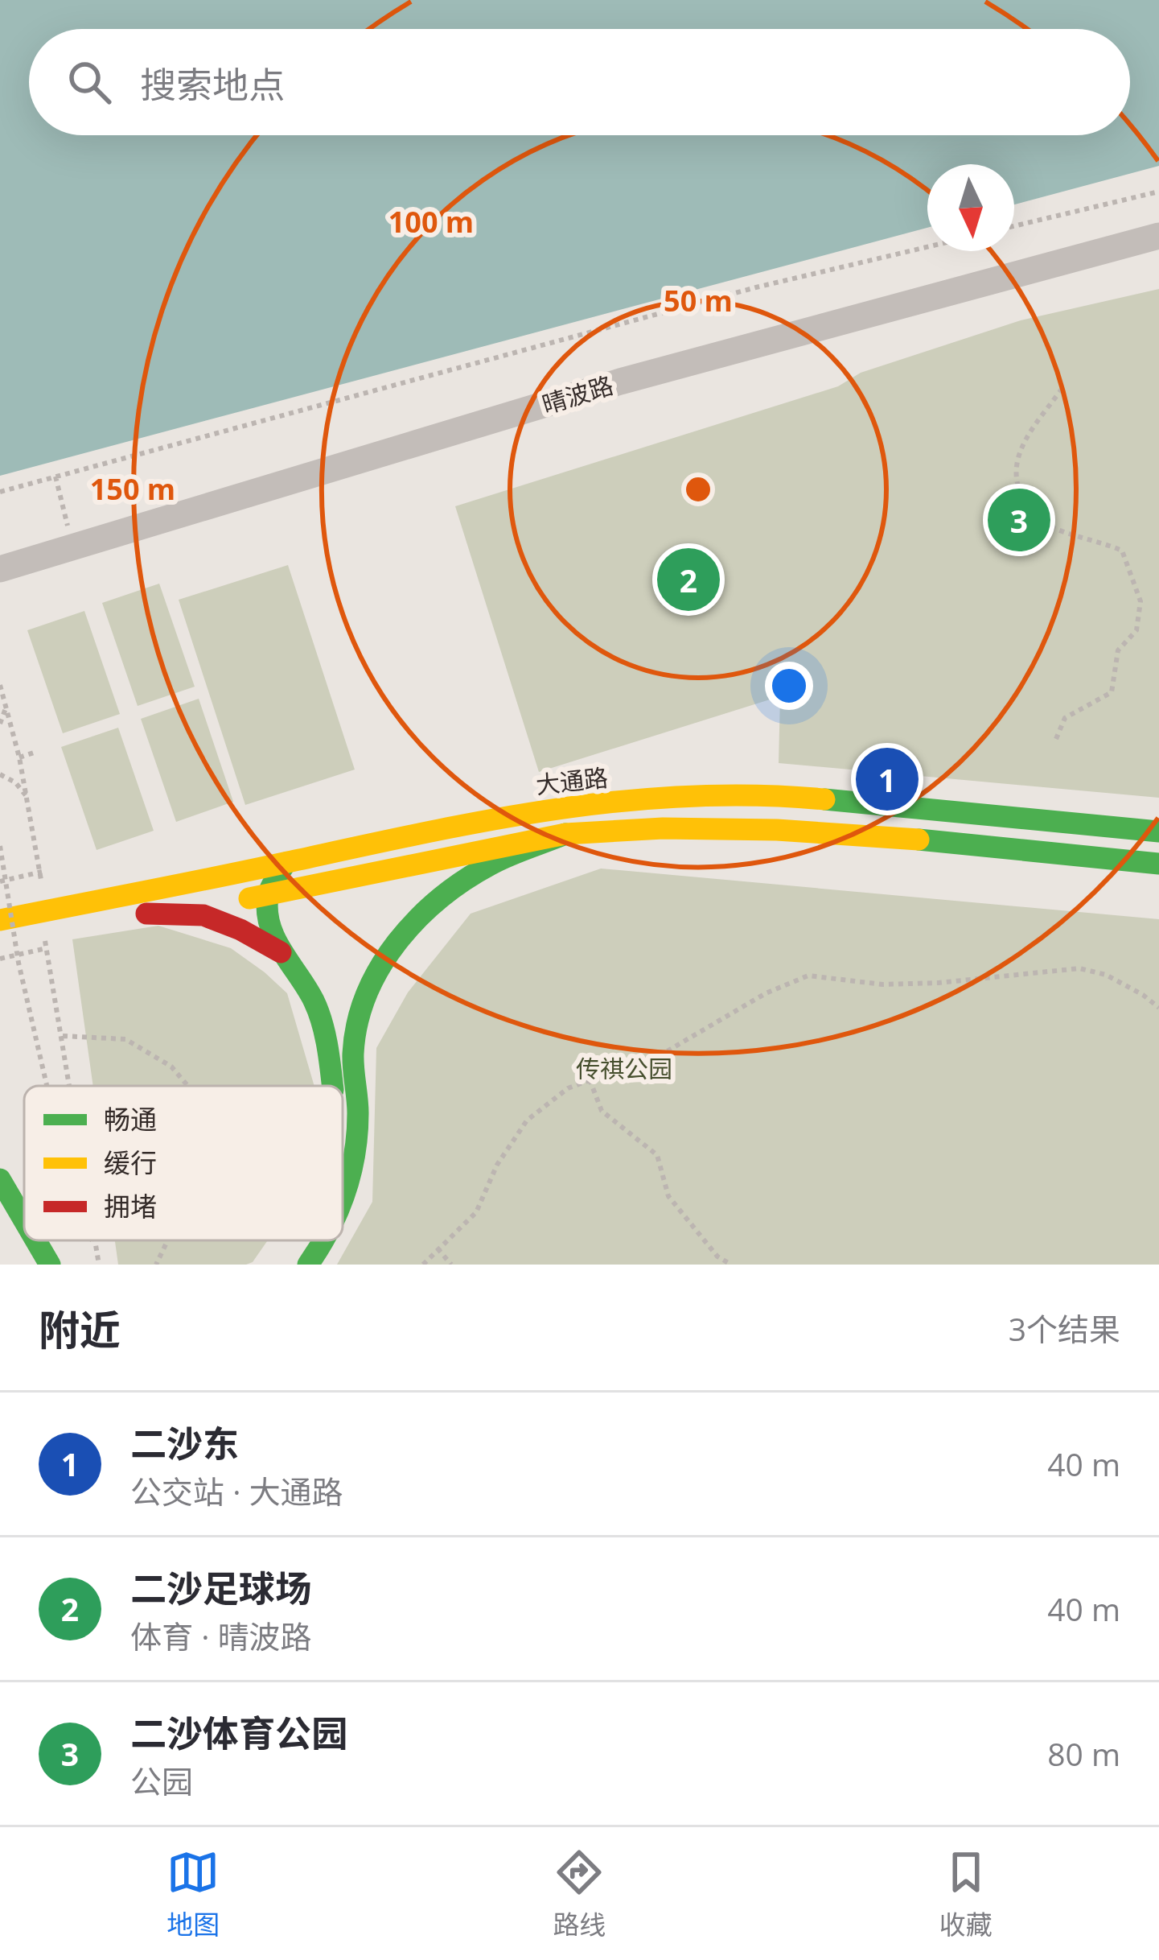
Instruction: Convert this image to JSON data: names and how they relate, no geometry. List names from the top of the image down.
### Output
{
  "streets": {
    "main road": ["大通路"],
    "street": ["晴波路"]
  },
  "parks": ["传祺公园"],
  "legend": ["畅通", "缓行", "拥堵"],
  "north": "bottom",
  "page": {
    "search": "搜索地点",
    "pins": ["3", "2", "1"],
    "heading": ["附近", "3个结果"],
    "list": [
      {
        "mark": "1",
        "name": "二沙东",
        "note": "公交站 · 大通路",
        "value": "40 m"
      },
      {
        "mark": "2",
        "name": "二沙足球场",
        "note": "体育 · 晴波路",
        "value": "40 m"
      },
      {
        "mark": "3",
        "name": "二沙体育公园",
        "note": "公园",
        "value": "80 m"
      }
    ],
    "nav": ["地图", "路线", "收藏"]
  },
  "rings": ["100 m", "50 m", "150 m"]
}
